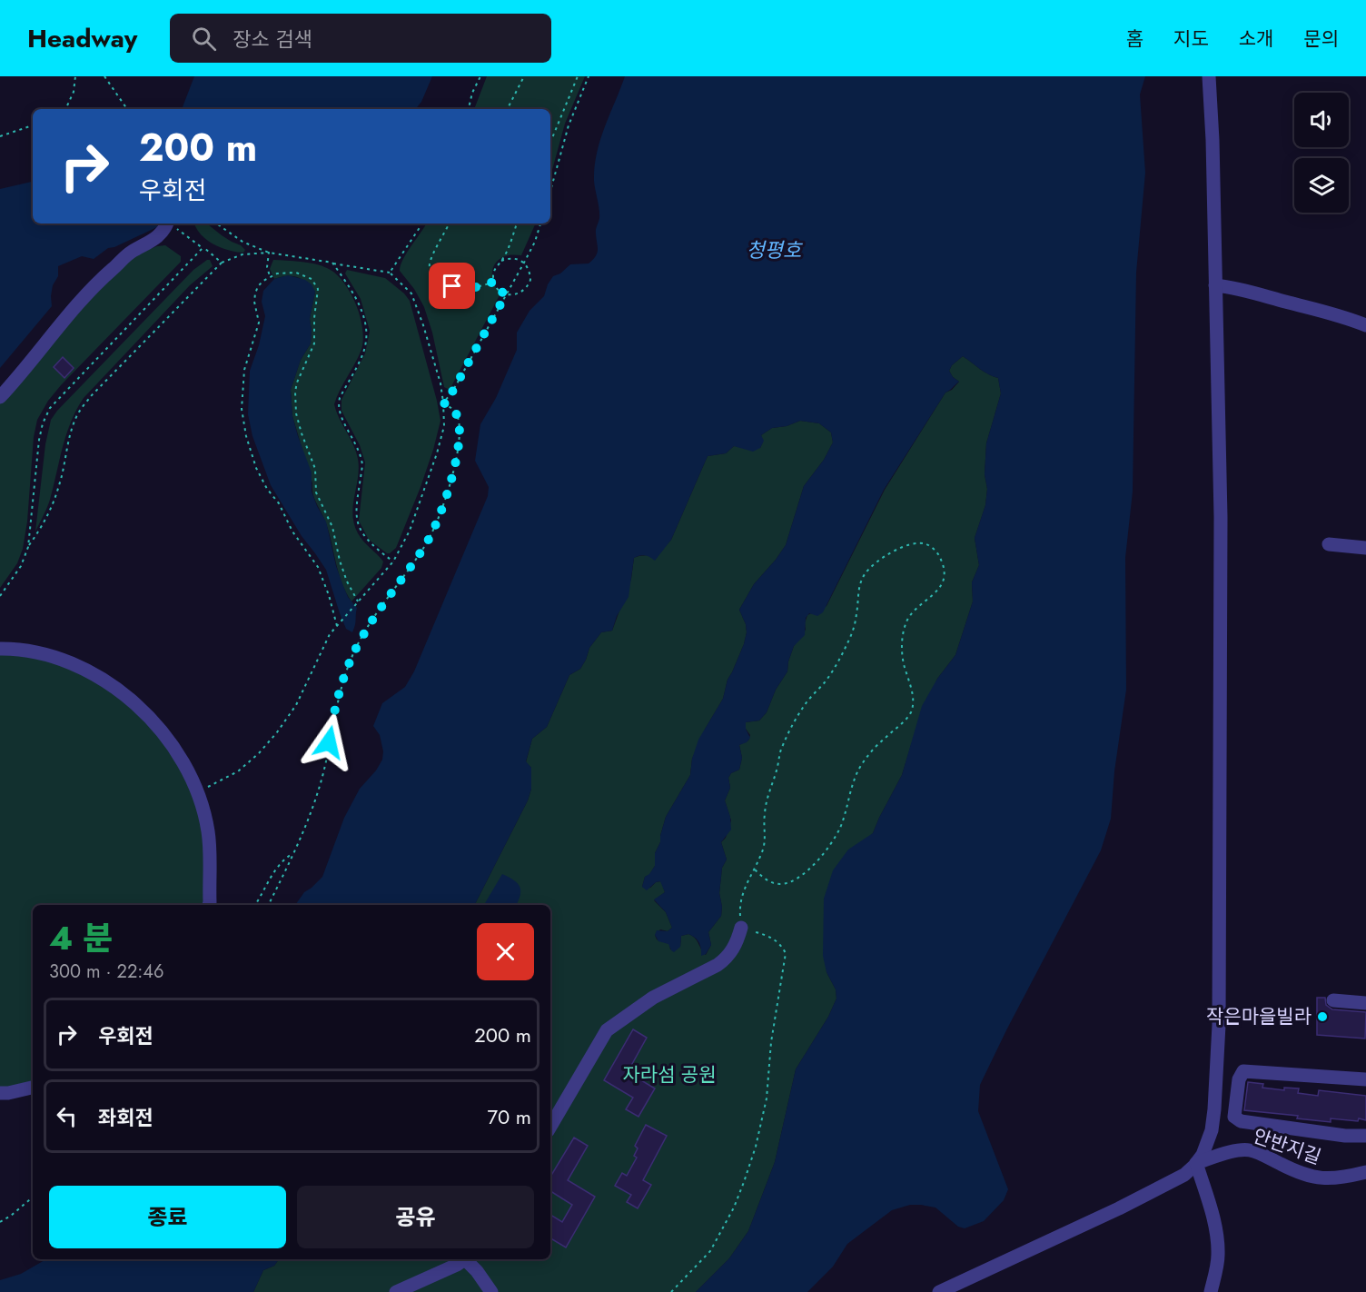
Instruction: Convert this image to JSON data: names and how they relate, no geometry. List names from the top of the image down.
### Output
{
  "streets": {
    "street": ["안반지길"]
  },
  "water": ["청평호"],
  "parks": ["자라섬 공원"],
  "places": ["작은마을빌라"],
  "page": {
    "header": "Headway",
    "search": "장소 검색",
    "nav": [
      "홈",
      "지도",
      "소개",
      "문의"
    ],
    "turn": ["200 m", "우회전"],
    "heading": ["4 분", "300 m · 22:46"],
    "list": [
      {
        "name": "우회전",
        "value": "200 m"
      },
      {
        "name": "좌회전",
        "value": "70 m"
      }
    ],
    "buttons": ["종료", "공유"]
  }
}
